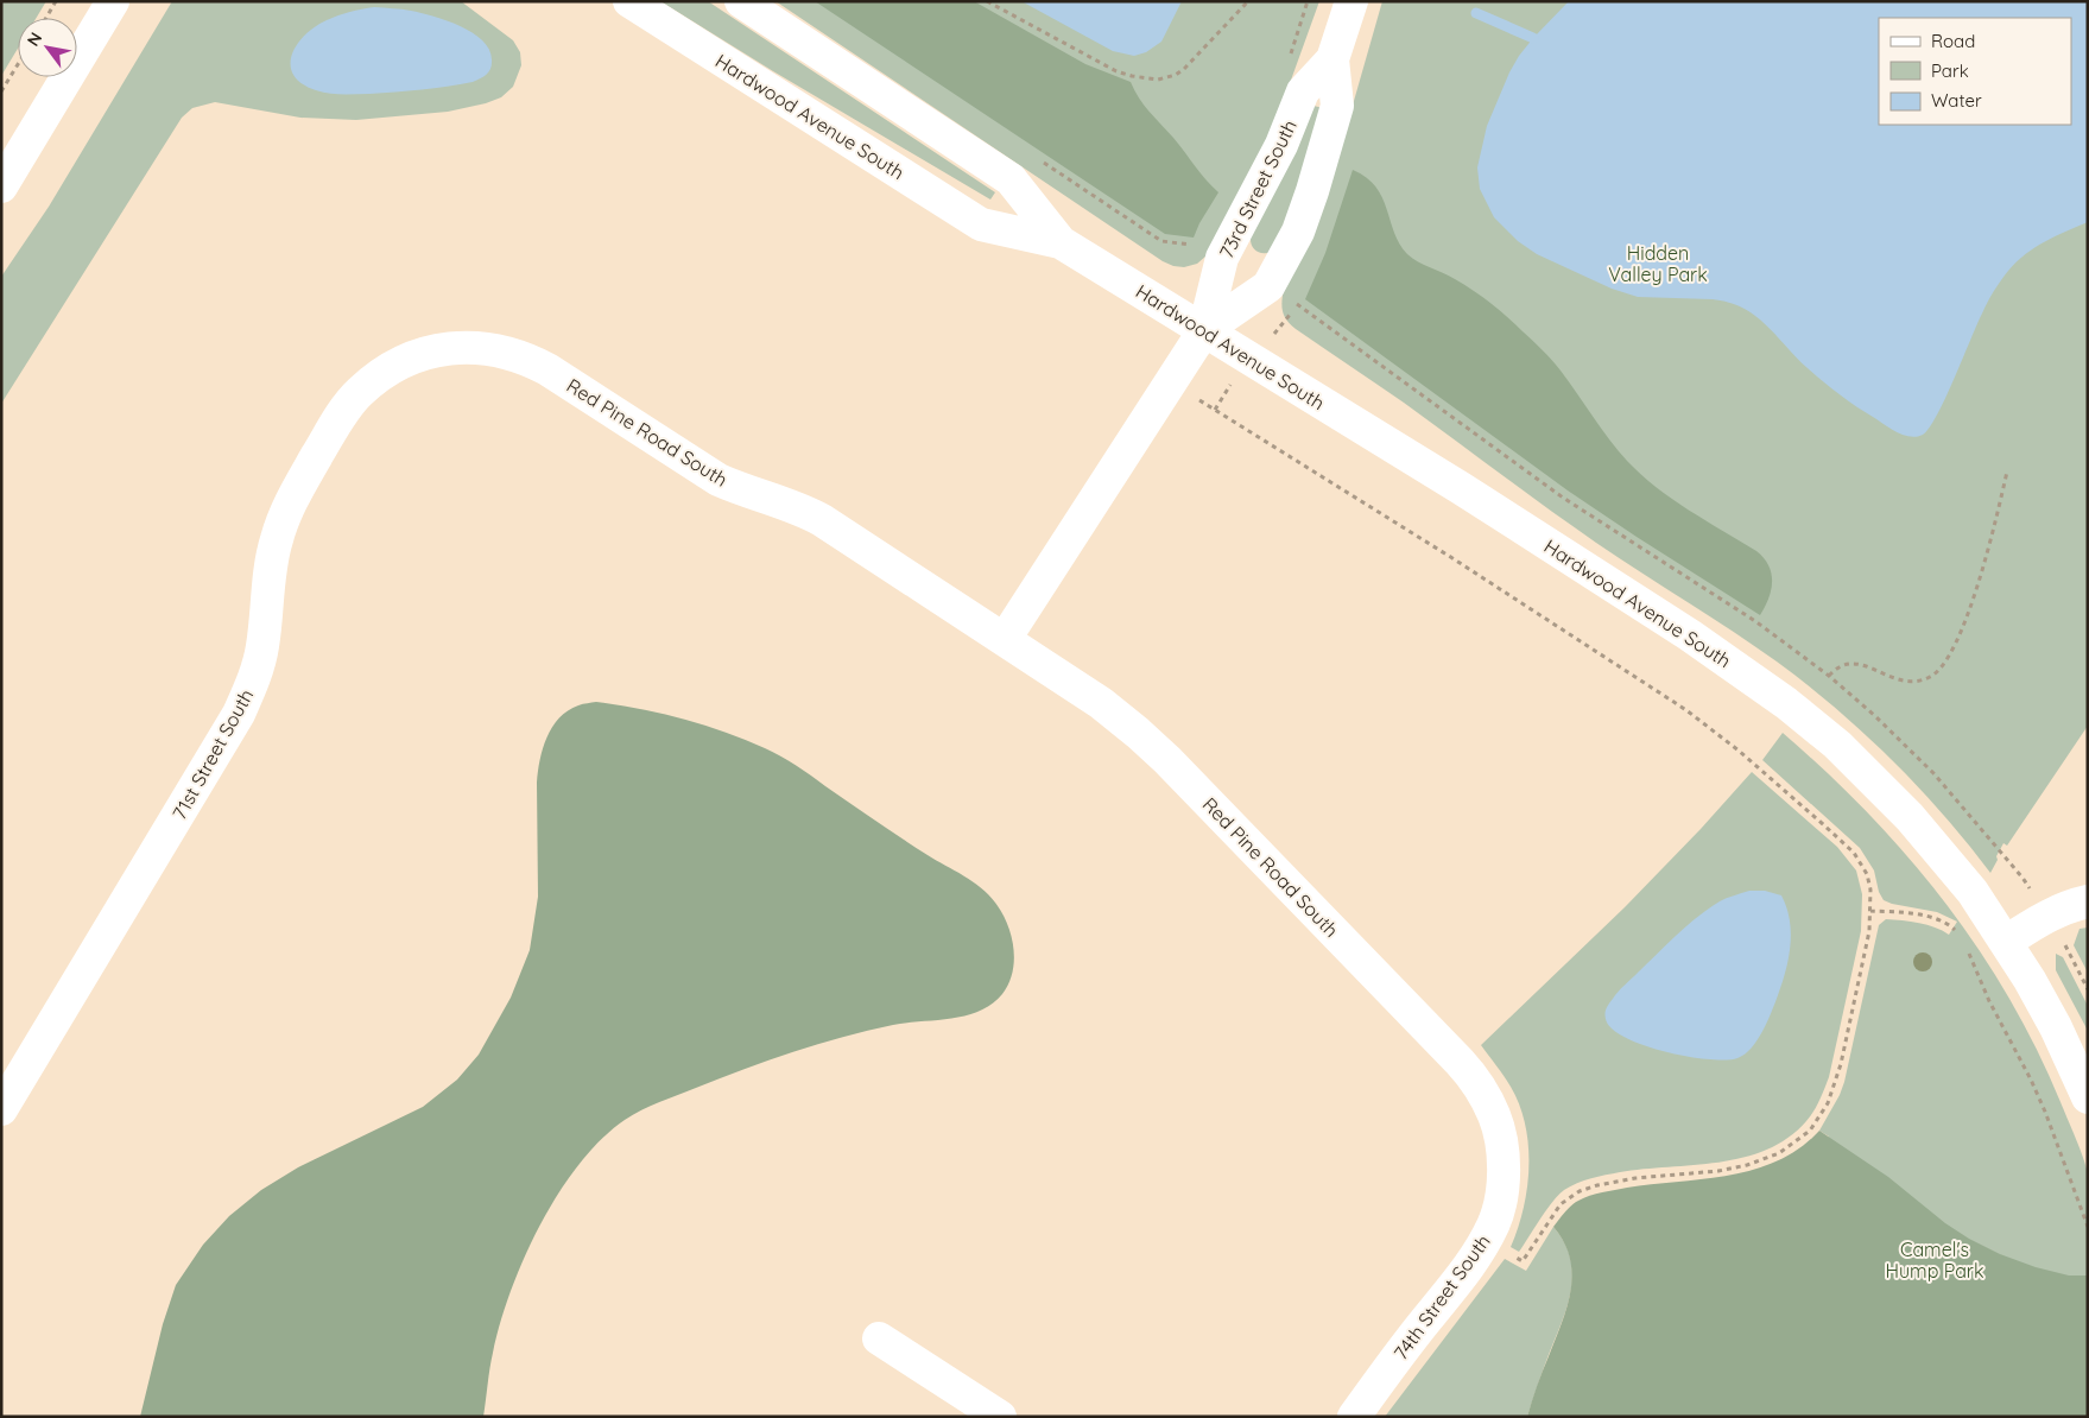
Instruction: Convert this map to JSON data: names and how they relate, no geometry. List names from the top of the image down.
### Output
{
  "streets": {
    "street": [
      "Hardwood Avenue South",
      "73rd Street South",
      "Red Pine Road South",
      "71st Street South",
      "74th Street South"
    ]
  },
  "crossings": [
    ["Hardwood Avenue South", "73rd Street South"],
    ["Red Pine Road South", "71st Street South"],
    ["Red Pine Road South", "74th Street South"]
  ],
  "parks": ["Hidden Valley Park", "Camel's Hump Park"],
  "legend": ["Road", "Park", "Water"],
  "north": "top left"
}
